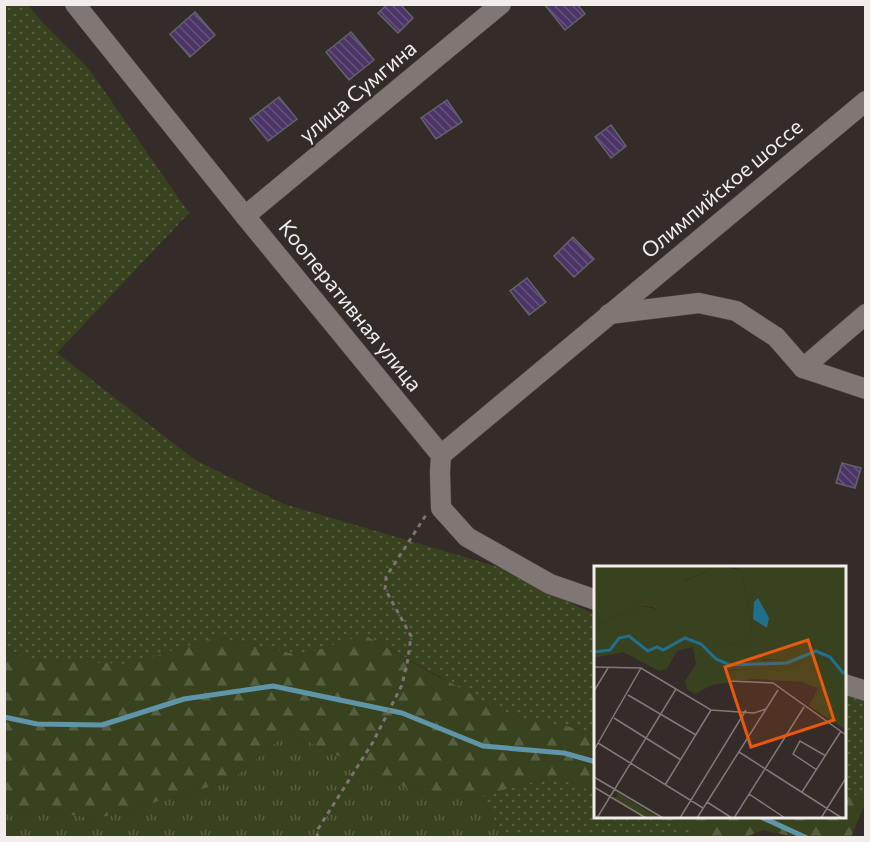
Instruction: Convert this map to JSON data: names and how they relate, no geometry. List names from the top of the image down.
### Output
{
  "streets": {
    "street": ["улица Сумгина", "Олимпийское шоссе", "Кооперативная улица"]
  },
  "crossings": [
    ["улица Сумгина", "Кооперативная улица"],
    ["Олимпийское шоссе", "Кооперативная улица"]
  ]
}
